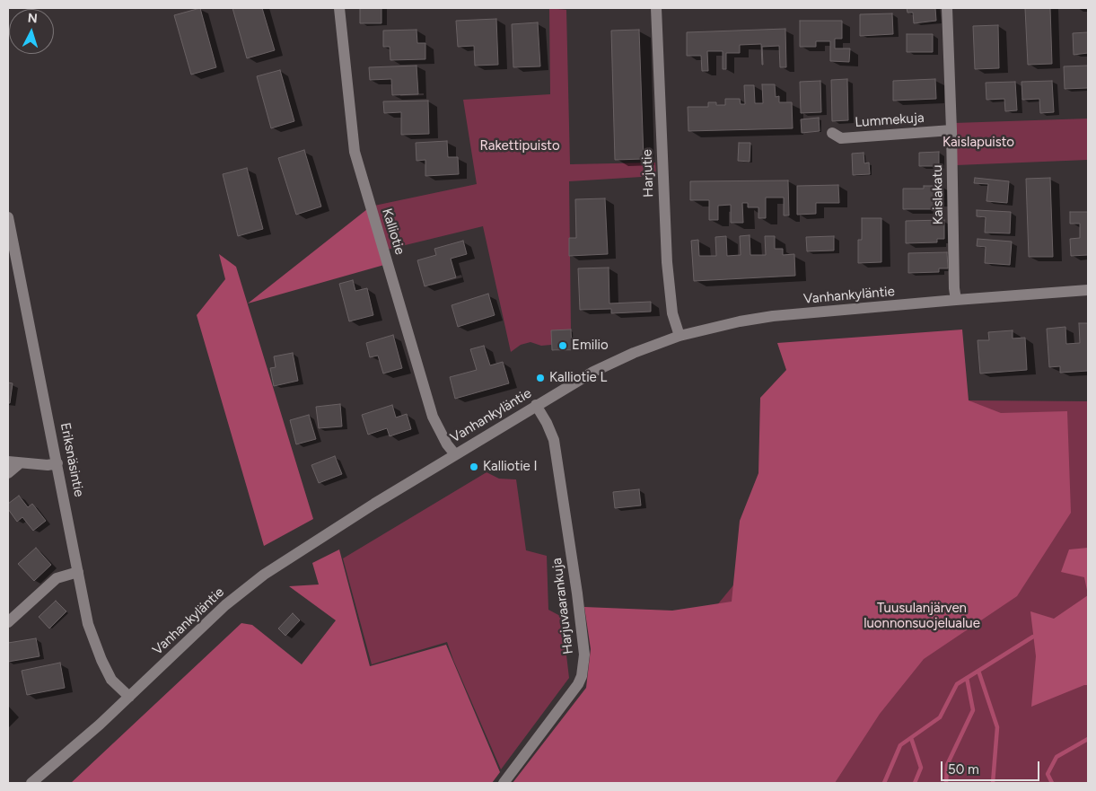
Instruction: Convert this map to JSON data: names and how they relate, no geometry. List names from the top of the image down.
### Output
{
  "streets": {
    "street": [
      "Lummekuja",
      "Harjutie",
      "Kaislakatu",
      "Kalliotie",
      "Vanhankyläntie",
      "Eriksnäsintie",
      "Harjuvaarankuja"
    ]
  },
  "crossings": [
    ["Lummekuja", "Kaislakatu"],
    ["Harjutie", "Vanhankyläntie"],
    ["Kaislakatu", "Vanhankyläntie"],
    ["Kalliotie", "Vanhankyläntie"],
    ["Vanhankyläntie", "Eriksnäsintie"],
    ["Vanhankyläntie", "Harjuvaarankuja"]
  ],
  "parks": ["Kaislapuisto", "Rakettipuisto", "Tuusulanjärven luonnonsuojelualue"],
  "places": ["Emilio", "Kalliotie L", "Kalliotie I"],
  "scale_bar": "50 m",
  "north": "top"
}
